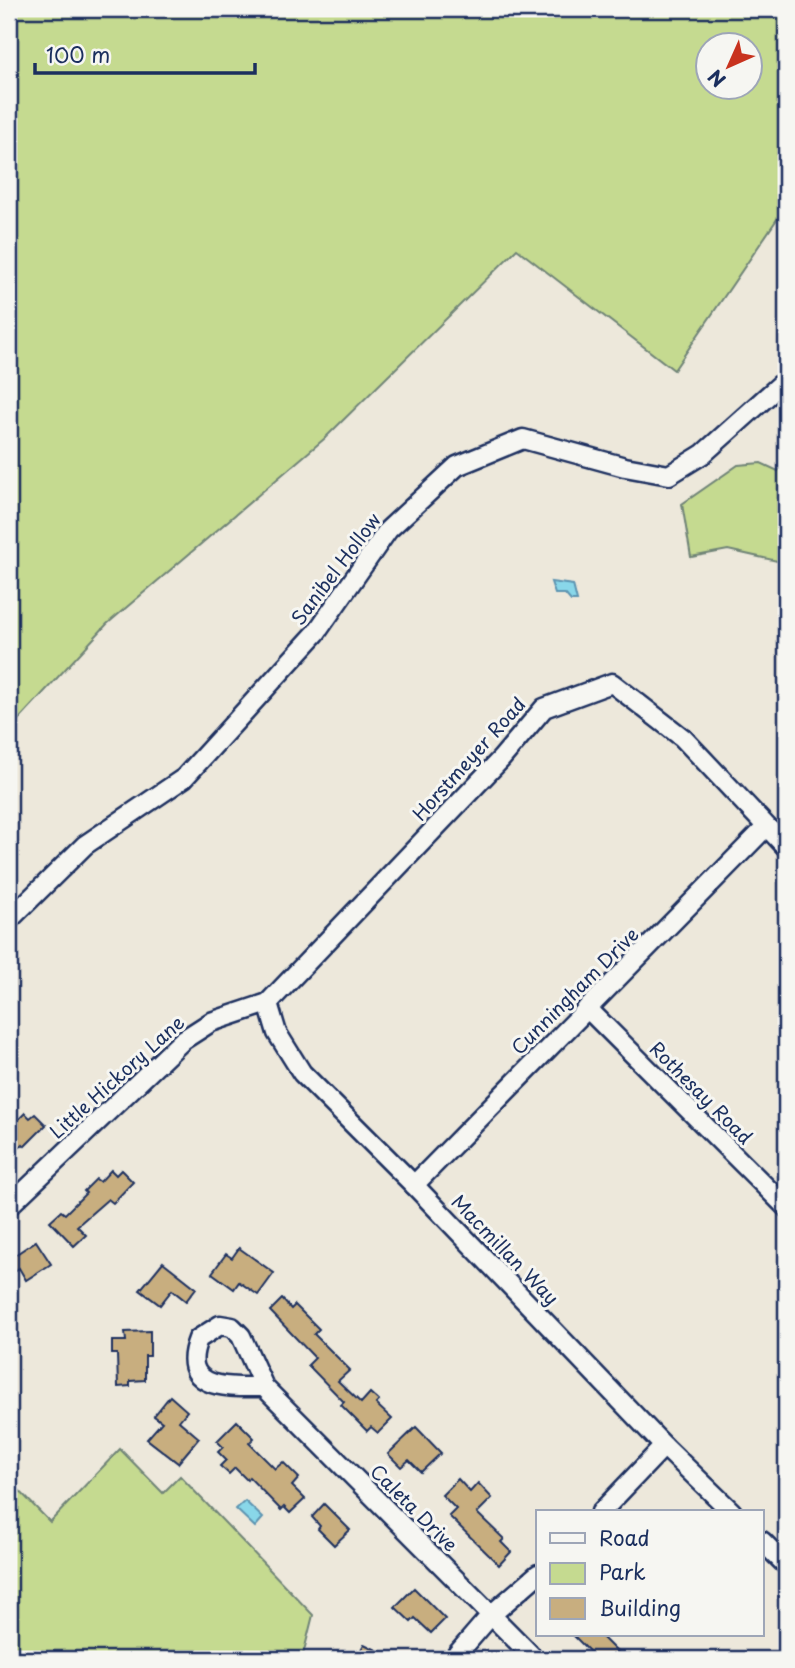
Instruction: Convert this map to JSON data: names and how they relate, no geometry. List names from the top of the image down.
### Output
{
  "streets": {
    "street": [
      "Sanibel Hollow",
      "Horstmeyer Road",
      "Cunningham Drive",
      "Little Hickory Lane",
      "Rothesay Road",
      "Macmillan Way",
      "Caleta Drive"
    ]
  },
  "crossings": [
    ["Horstmeyer Road", "Cunningham Drive"],
    ["Horstmeyer Road", "Little Hickory Lane"],
    ["Horstmeyer Road", "Macmillan Way"],
    ["Cunningham Drive", "Rothesay Road"],
    ["Cunningham Drive", "Macmillan Way"],
    ["Little Hickory Lane", "Macmillan Way"]
  ],
  "legend": ["Road", "Park", "Building"],
  "scale_bar": "100 m",
  "north": "bottom left"
}
